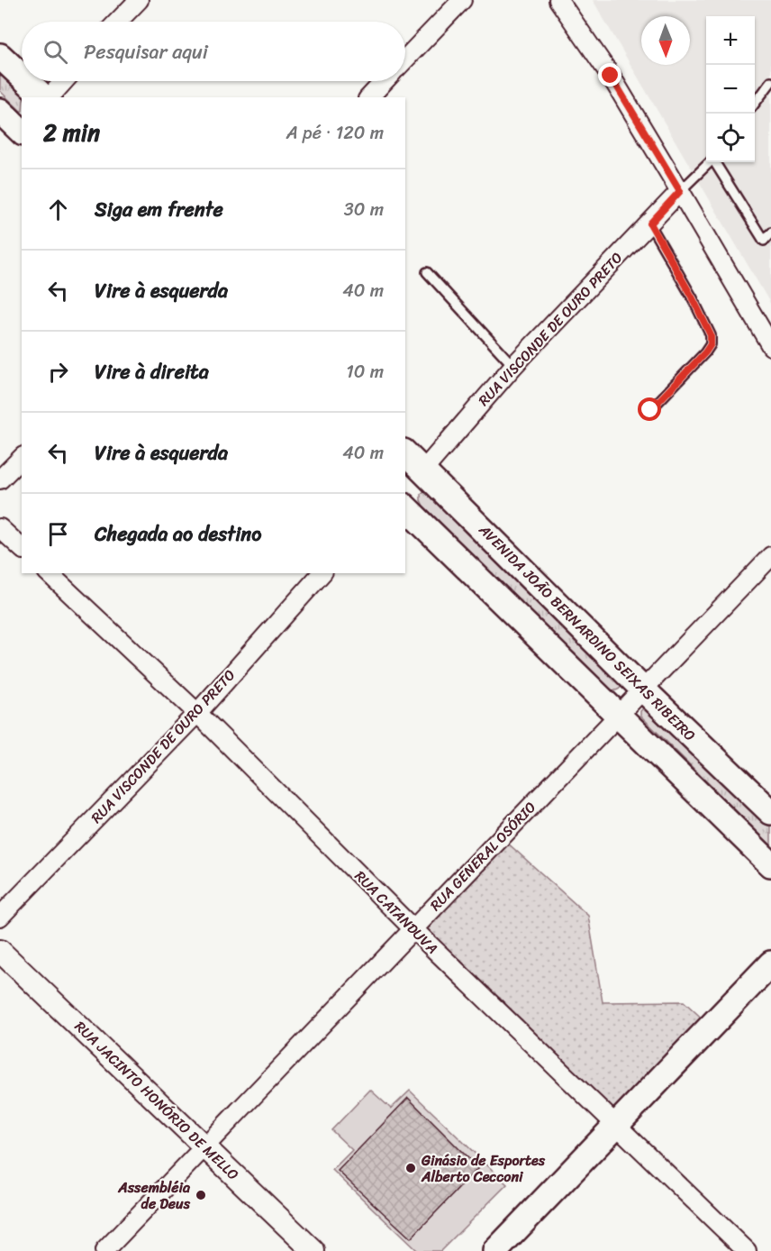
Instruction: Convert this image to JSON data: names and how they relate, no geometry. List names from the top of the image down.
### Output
{
  "streets": {
    "main road": ["AVENIDA JOÃO BERNARDINO SEIXAS RIBEIRO"],
    "street": [
      "RUA VISCONDE DE OURO PRETO",
      "RUA GENERAL OSÓRIO",
      "RUA CATANDUVA",
      "RUA JACINTO HONÓRIO DE MELLO"
    ]
  },
  "crossings": [
    ["RUA VISCONDE DE OURO PRETO", "AVENIDA JOÃO BERNARDINO SEIXAS RIBEIRO"],
    ["RUA VISCONDE DE OURO PRETO", "RUA CATANDUVA"],
    ["AVENIDA JOÃO BERNARDINO SEIXAS RIBEIRO", "RUA GENERAL OSÓRIO"],
    ["RUA GENERAL OSÓRIO", "RUA CATANDUVA"],
    ["RUA GENERAL OSÓRIO", "RUA JACINTO HONÓRIO DE MELLO"]
  ],
  "places": ["Ginásio de Esportes Alberto Cecconi", "Assembléia de Deus"],
  "north": "bottom",
  "page": {
    "map_buttons": ["+", "−"],
    "search": "Pesquisar aqui",
    "heading": ["2 min", "A pé · 120 m"],
    "list": [
      ["Siga em frente", "30 m"],
      ["Vire à esquerda", "40 m"],
      ["Vire à direita", "10 m"],
      ["Vire à esquerda", "40 m"],
      "Chegada ao destino"
    ]
  }
}
